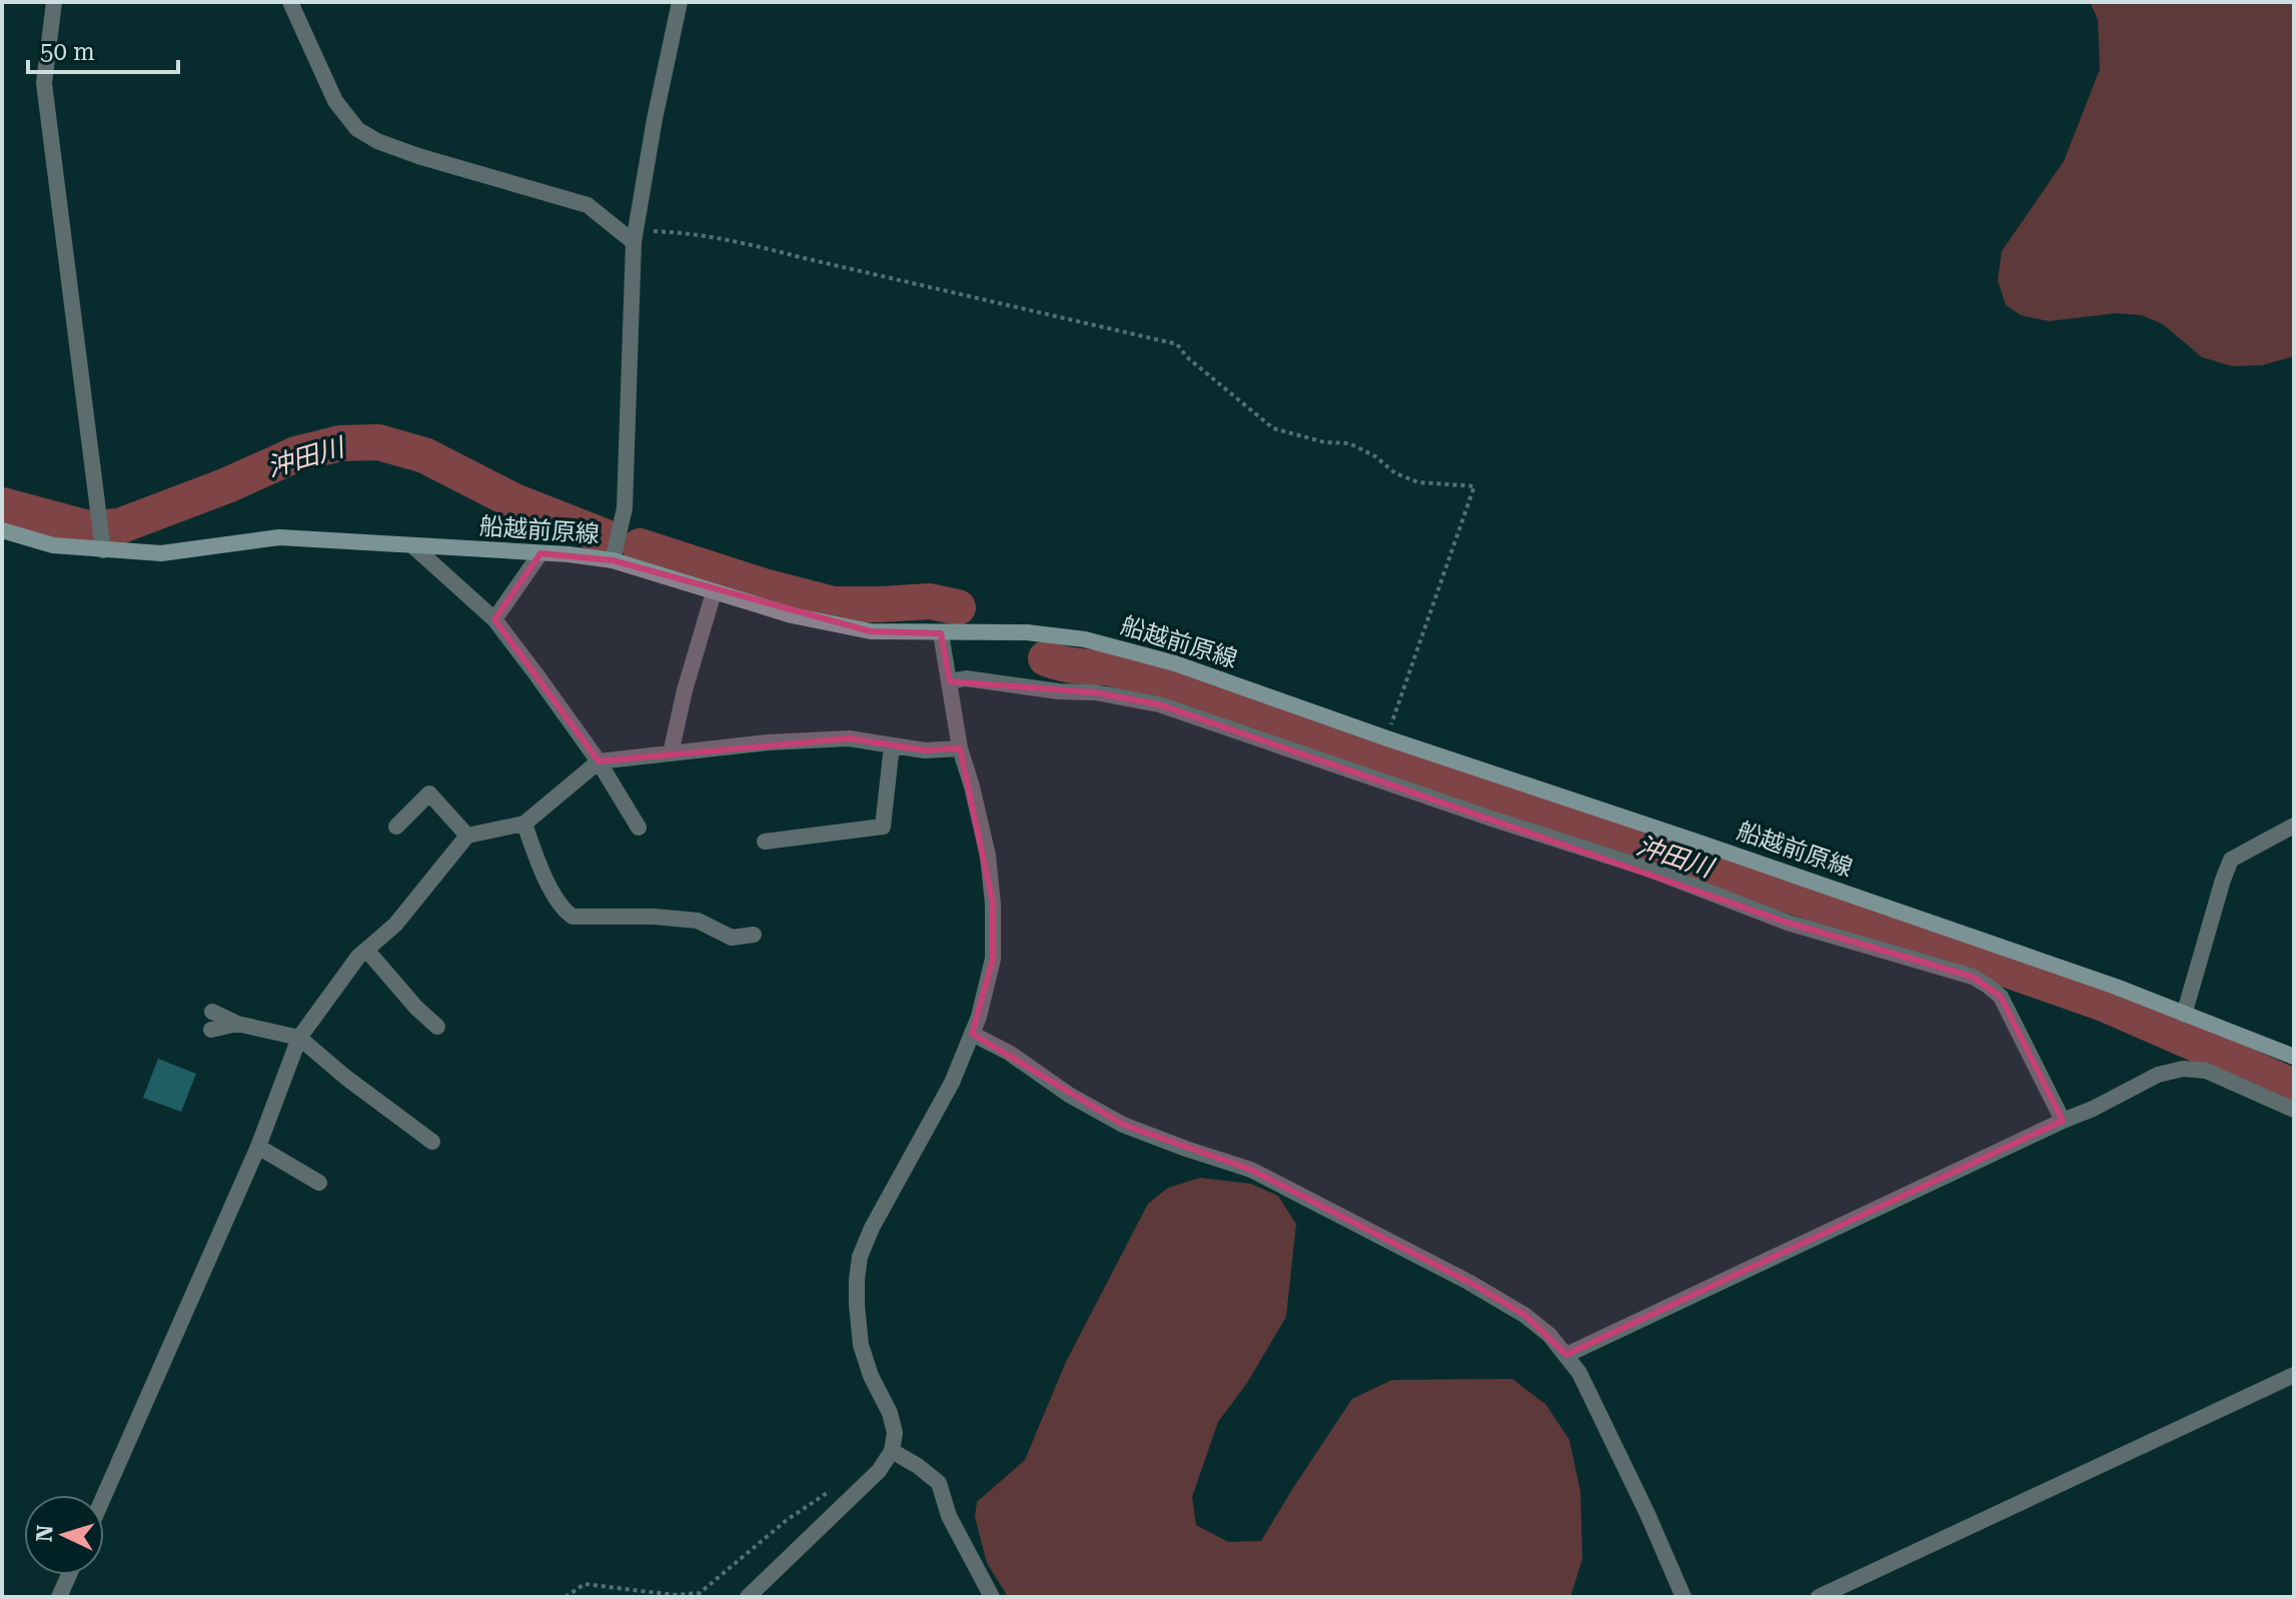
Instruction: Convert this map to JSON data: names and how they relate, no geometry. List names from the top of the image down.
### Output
{
  "streets": {
    "main road": ["船越前原線"]
  },
  "water": ["沖田川"],
  "scale_bar": "50 m",
  "north": "left"
}
